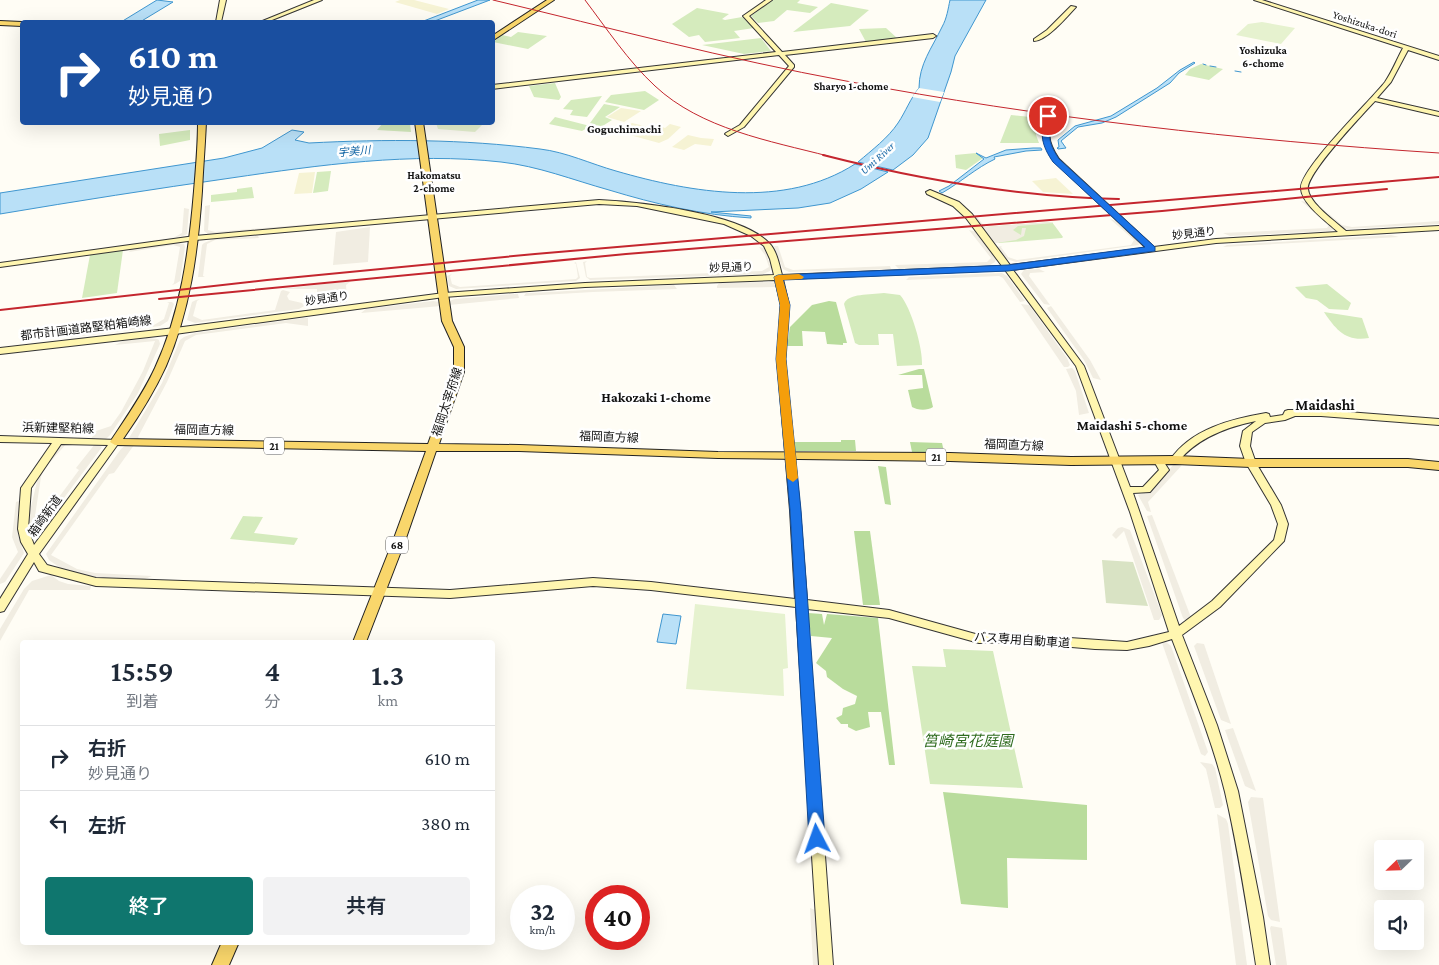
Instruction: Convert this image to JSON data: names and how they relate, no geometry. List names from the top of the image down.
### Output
{
  "streets": {
    "main road": [
      "福岡太宰府線",
      "福岡直方線",
      "21",
      "68"
    ],
    "street": [
      "Yoshizuka-dori",
      "妙見通り",
      "都市計画道路堅粕箱崎線",
      "浜新建堅粕線",
      "箱崎新道",
      "バス専用自動車道"
    ]
  },
  "crossings": [
    ["妙見通り", "都市計画道路堅粕箱崎線"],
    ["妙見通り", "福岡太宰府線"],
    ["福岡太宰府線", "福岡直方線"],
    ["福岡太宰府線", "バス専用自動車道"],
    ["浜新建堅粕線", "福岡直方線"],
    ["浜新建堅粕線", "箱崎新道"],
    ["福岡直方線", "箱崎新道"],
    ["箱崎新道", "バス専用自動車道"]
  ],
  "districts": [
    "Yoshizuka 6-chome",
    "Sharyo 1-chome",
    "Goguchimachi",
    "Hakomatsu 2-chome",
    "Hakozaki 1-chome",
    "Maidashi",
    "Maidashi 5-chome"
  ],
  "water": ["宇美川", "Umi River"],
  "parks": ["筥崎宮花庭園"],
  "north": "bottom left",
  "page": {
    "turn": ["610 m", "妙見通り"],
    "eta": [
      "15:59",
      "到着",
      "4",
      "分",
      "1.3",
      "km"
    ],
    "list": [
      {
        "name": "右折",
        "note": "妙見通り",
        "value": "610 m"
      },
      {
        "name": "左折",
        "value": "380 m"
      }
    ],
    "buttons": ["終了", "共有"],
    "speed": "32 km/h",
    "limit": "40"
  }
}
